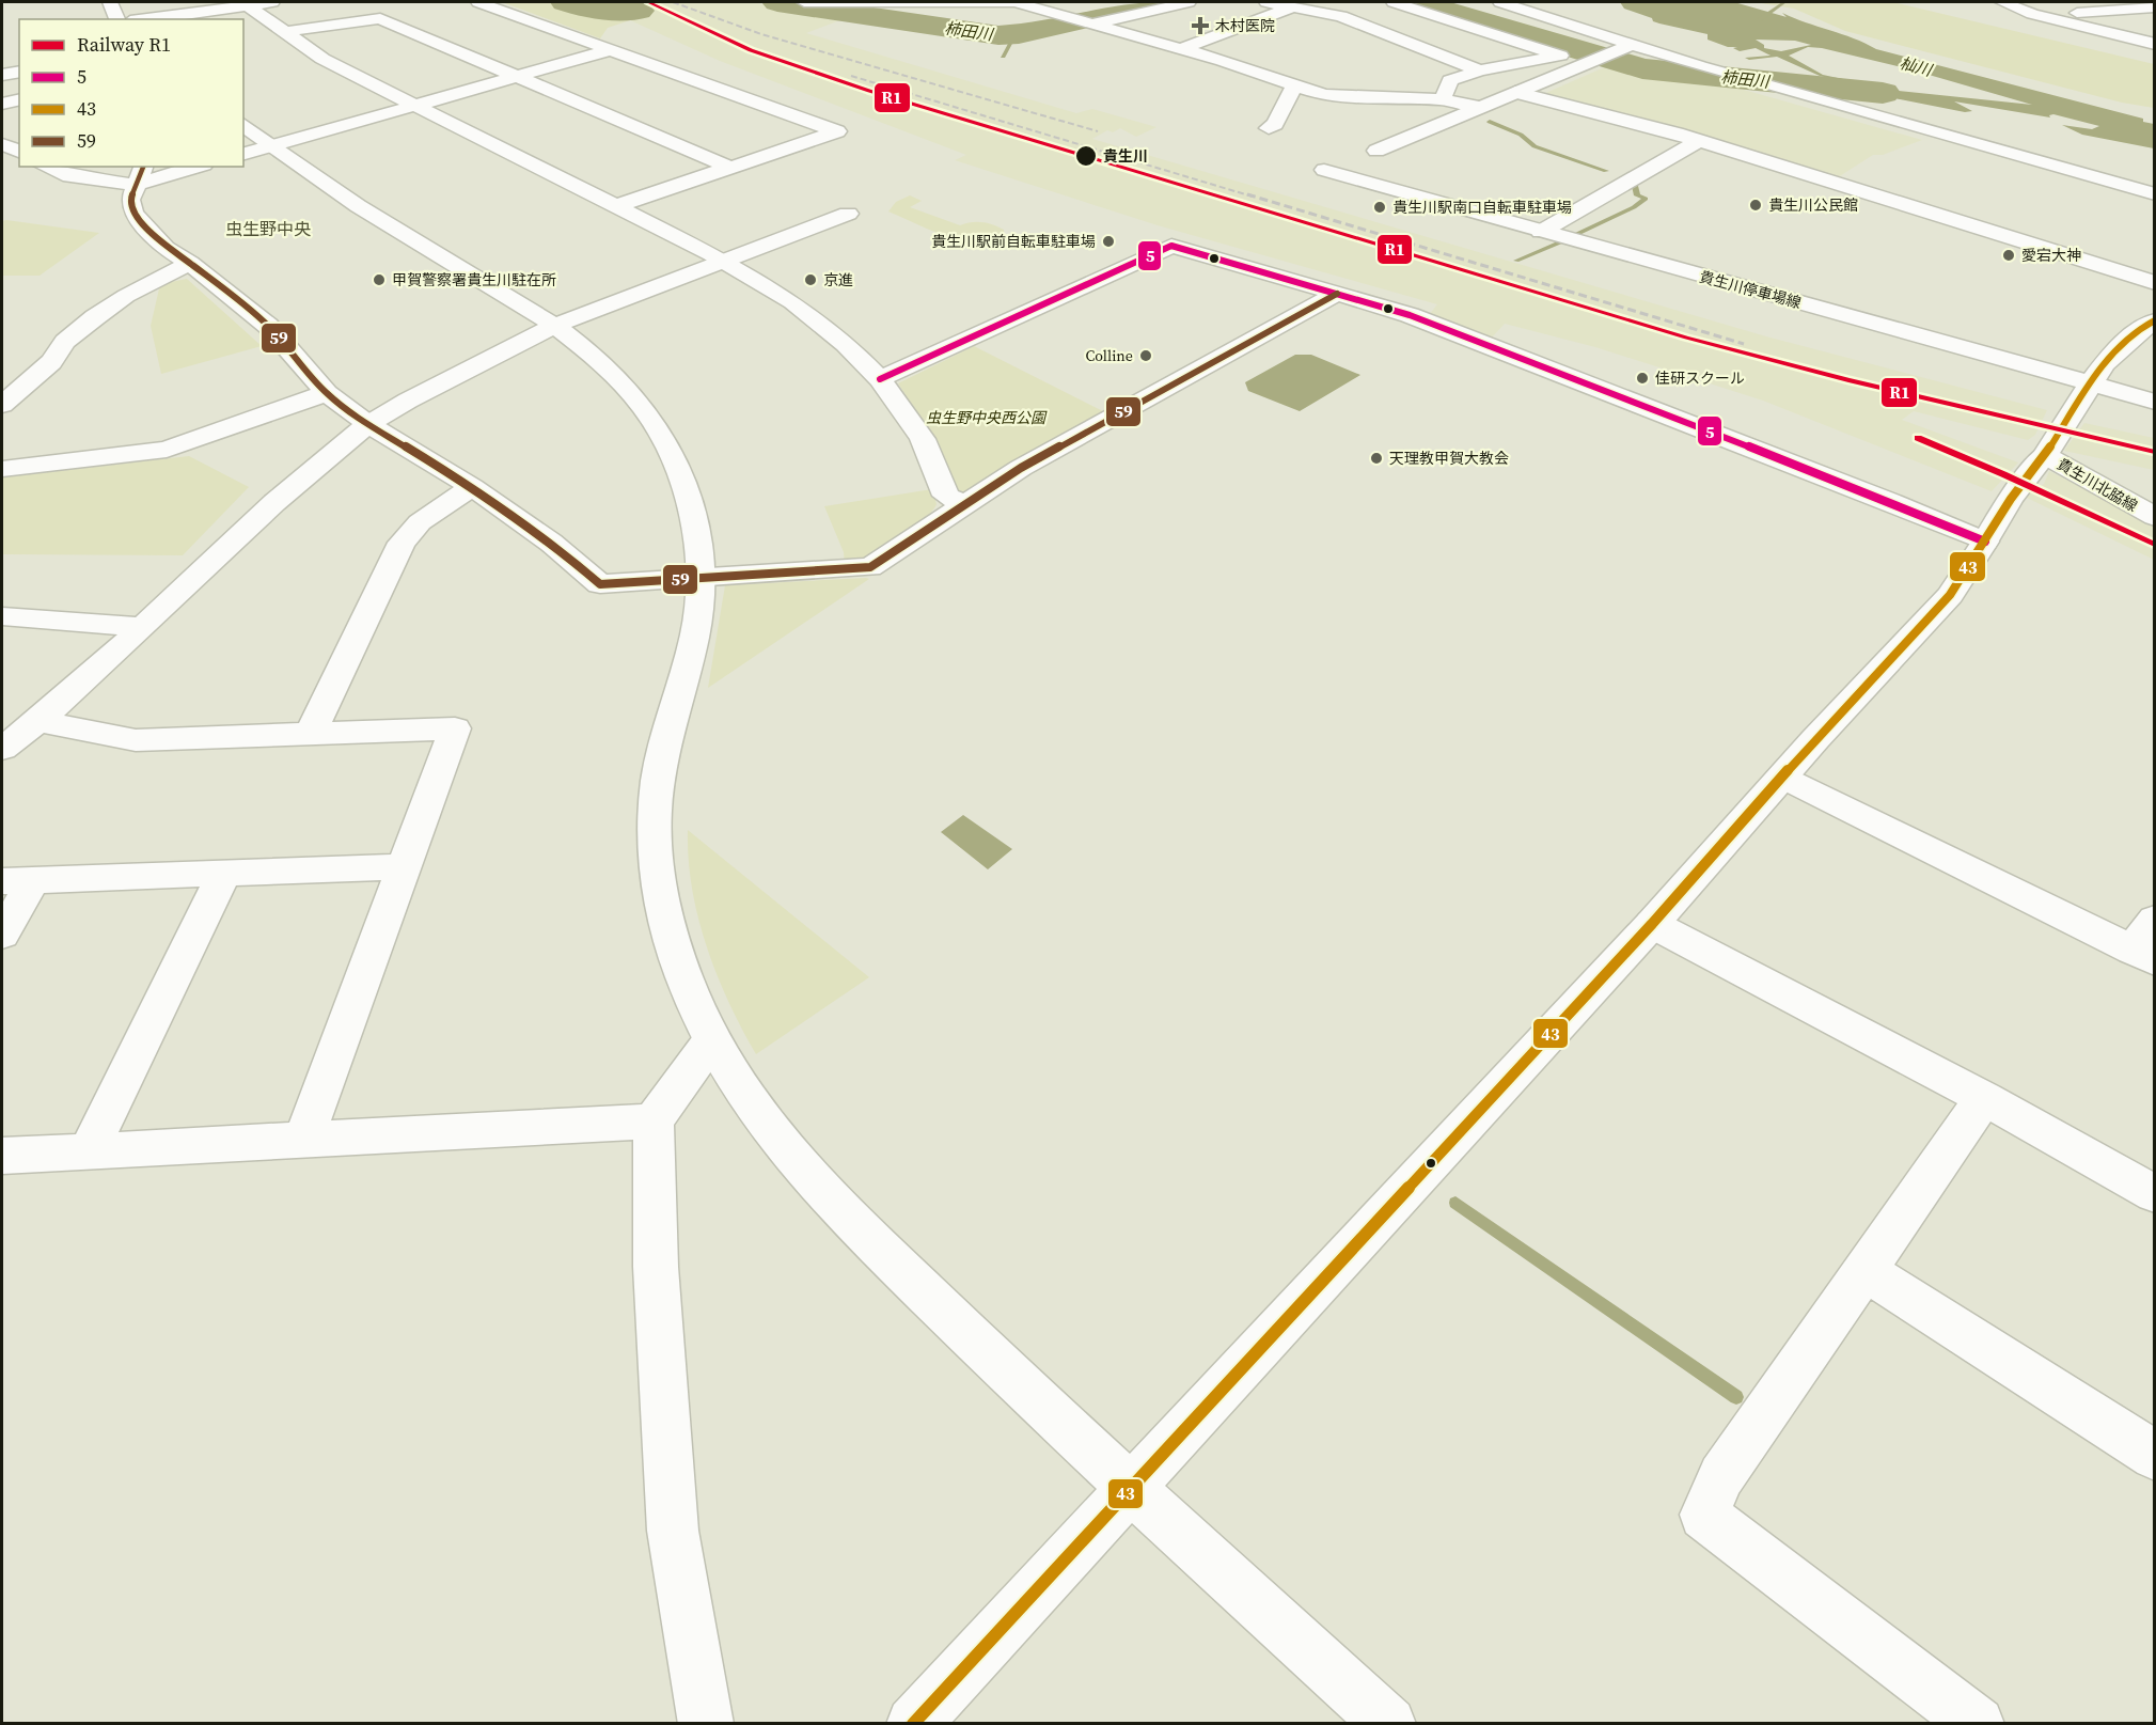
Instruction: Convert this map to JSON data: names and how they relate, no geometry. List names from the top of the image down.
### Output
{
  "streets": {
    "street": ["貴生川停車場線", "貴生川北脇線"]
  },
  "crossings": [
    ["貴生川停車場線", "貴生川北脇線"]
  ],
  "districts": ["虫生野中央"],
  "water": ["柿田川", "杣川"],
  "parks": ["虫生野中央西公園"],
  "places": {
    "health": ["木村医院"],
    "other": [
      "貴生川",
      "貴生川公民館",
      "貴生川駅南口自転車駐車場",
      "貴生川駅前自転車駐車場",
      "愛宕大神",
      "甲賀警察署貴生川駐在所",
      "京進",
      "Colline",
      "佳研スクール",
      "天理教甲賀大教会"
    ]
  },
  "lines": [
    "rail line R1",
    "transit line 59",
    "transit line 5",
    "transit line 43"
  ],
  "legend": [
    "Railway R1",
    "5",
    "43",
    "59"
  ]
}
